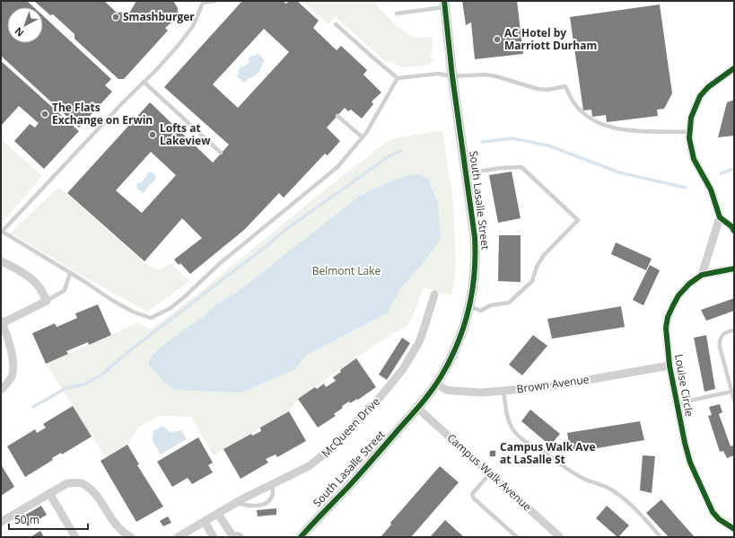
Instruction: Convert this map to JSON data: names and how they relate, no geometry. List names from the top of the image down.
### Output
{
  "streets": {
    "street": [
      "South Lasalle Street",
      "Brown Avenue",
      "Louise Circle",
      "McQueen Drive",
      "Campus Walk Avenue"
    ]
  },
  "crossings": [
    ["South Lasalle Street", "Brown Avenue"],
    ["South Lasalle Street", "Campus Walk Avenue"],
    ["Brown Avenue", "Louise Circle"]
  ],
  "parks": ["Belmont Lake"],
  "places": {
    "other": [
      "Smashburger",
      "AC Hotel by Marriott Durham",
      "The Flats Exchange on Erwin",
      "Lofts at Lakeview"
    ],
    "transit": ["Campus Walk Ave at LaSalle St"]
  },
  "scale_bar": "50 m",
  "north": "bottom left"
}
